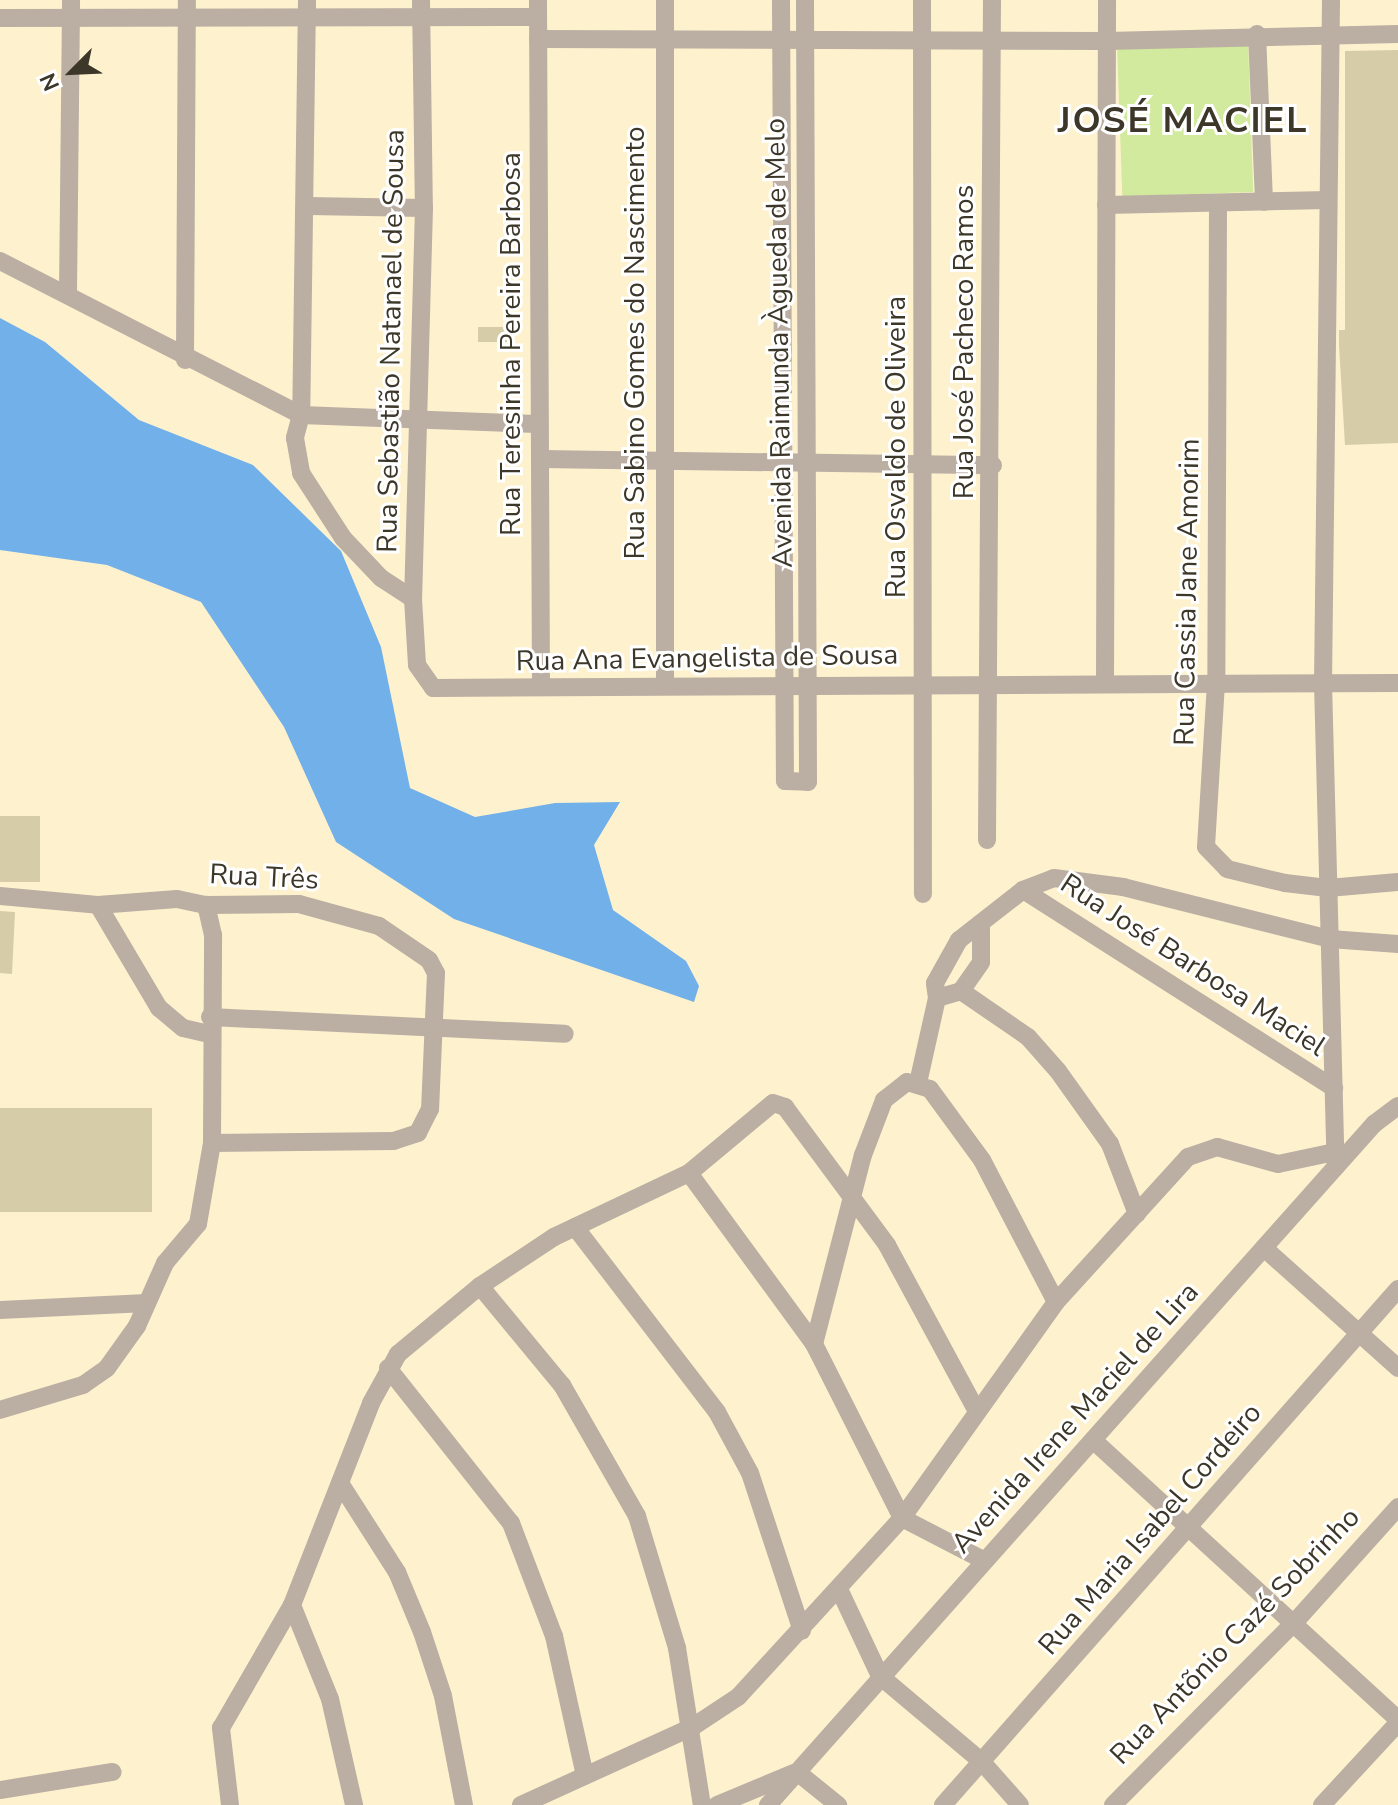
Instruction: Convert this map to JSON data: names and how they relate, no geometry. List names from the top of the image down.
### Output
{
  "streets": {
    "street": [
      "Rua Sebastião Natanael de Sousa",
      "Rua José Pacheco Ramos",
      "Rua Sabino Gomes do Nascimento",
      "Avenida Raimunda Àgueda de Melo",
      "Rua Teresinha Pereira Barbosa",
      "Rua Osvaldo de Oliveira",
      "Rua Cassia Jane Amorim",
      "Rua Ana Evangelista de Sousa",
      "Rua Três",
      "Rua José Barbosa Maciel",
      "Avenida Irene Maciel de Lira",
      "Rua Maria Isabel Cordeiro",
      "Rua Antõnio Cazé Sobrinho"
    ]
  },
  "crossings": [
    ["Rua Sebastião Natanael de Sousa", "Rua Ana Evangelista de Sousa"],
    ["Rua José Pacheco Ramos", "Rua Ana Evangelista de Sousa"],
    ["Rua Sabino Gomes do Nascimento", "Rua Ana Evangelista de Sousa"],
    ["Avenida Raimunda Àgueda de Melo", "Rua Ana Evangelista de Sousa"],
    ["Rua Teresinha Pereira Barbosa", "Rua Ana Evangelista de Sousa"],
    ["Rua Osvaldo de Oliveira", "Rua Ana Evangelista de Sousa"],
    ["Rua Cassia Jane Amorim", "Rua Ana Evangelista de Sousa"]
  ],
  "districts": ["JOSÉ MACIEL"],
  "north": "bottom left"
}
